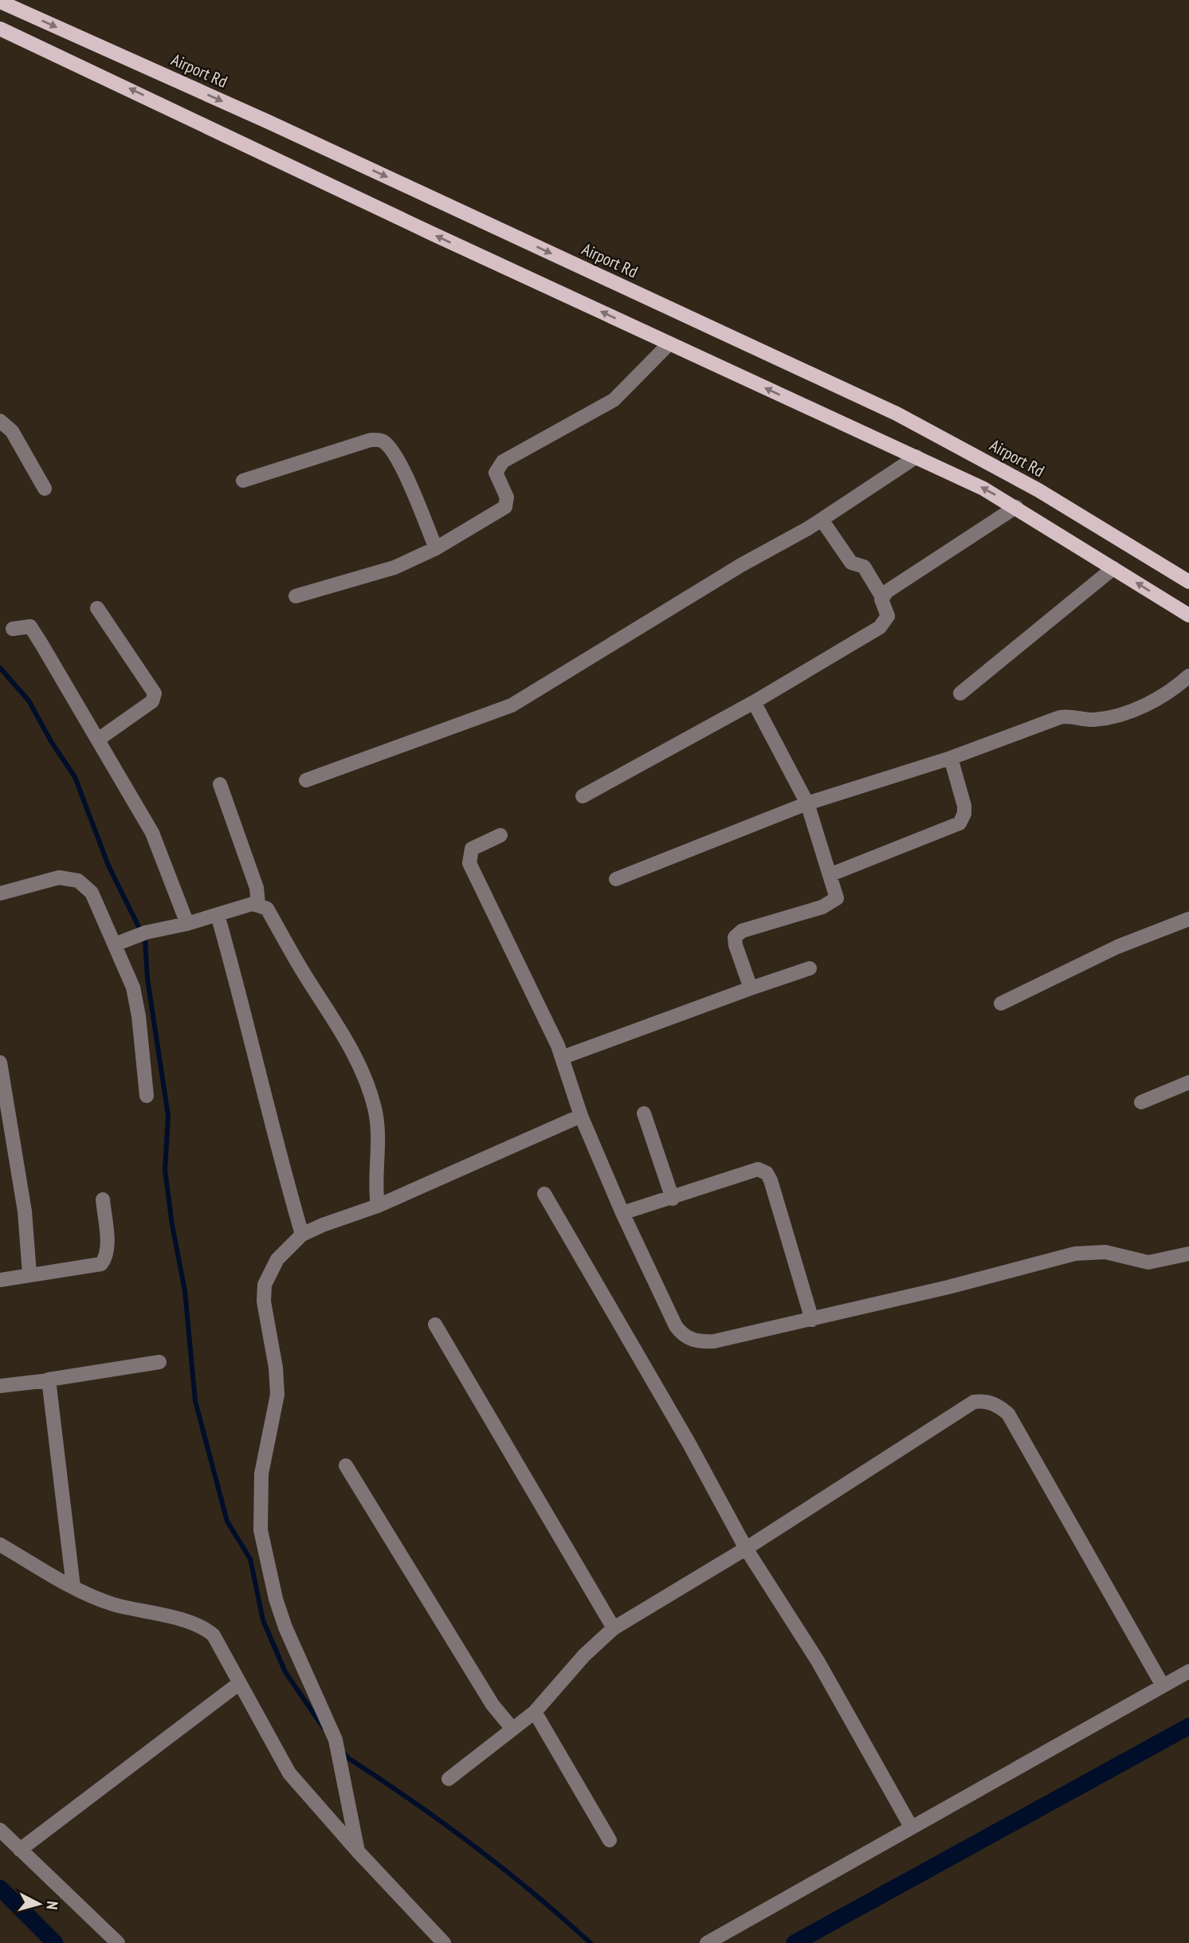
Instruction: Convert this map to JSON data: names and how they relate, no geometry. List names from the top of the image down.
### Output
{
  "streets": {
    "main road": ["Airport Rd"]
  },
  "north": "right"
}
